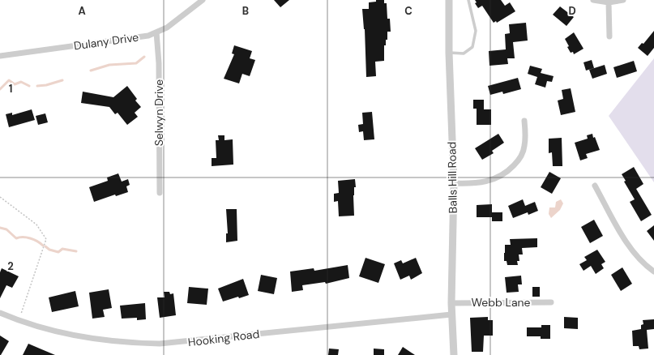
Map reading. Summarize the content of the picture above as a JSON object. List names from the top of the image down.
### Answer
{
  "streets": {
    "street": [
      "Dulany Drive",
      "Selwyn Drive",
      "Balls Hill Road",
      "Webb Lane",
      "Hooking Road"
    ]
  },
  "crossings": [
    ["Dulany Drive", "Selwyn Drive"],
    ["Balls Hill Road", "Webb Lane"],
    ["Balls Hill Road", "Hooking Road"]
  ],
  "grid": {
    "columns": [
      "A",
      "B",
      "C",
      "D"
    ],
    "rows": ["1", "2"]
  }
}
